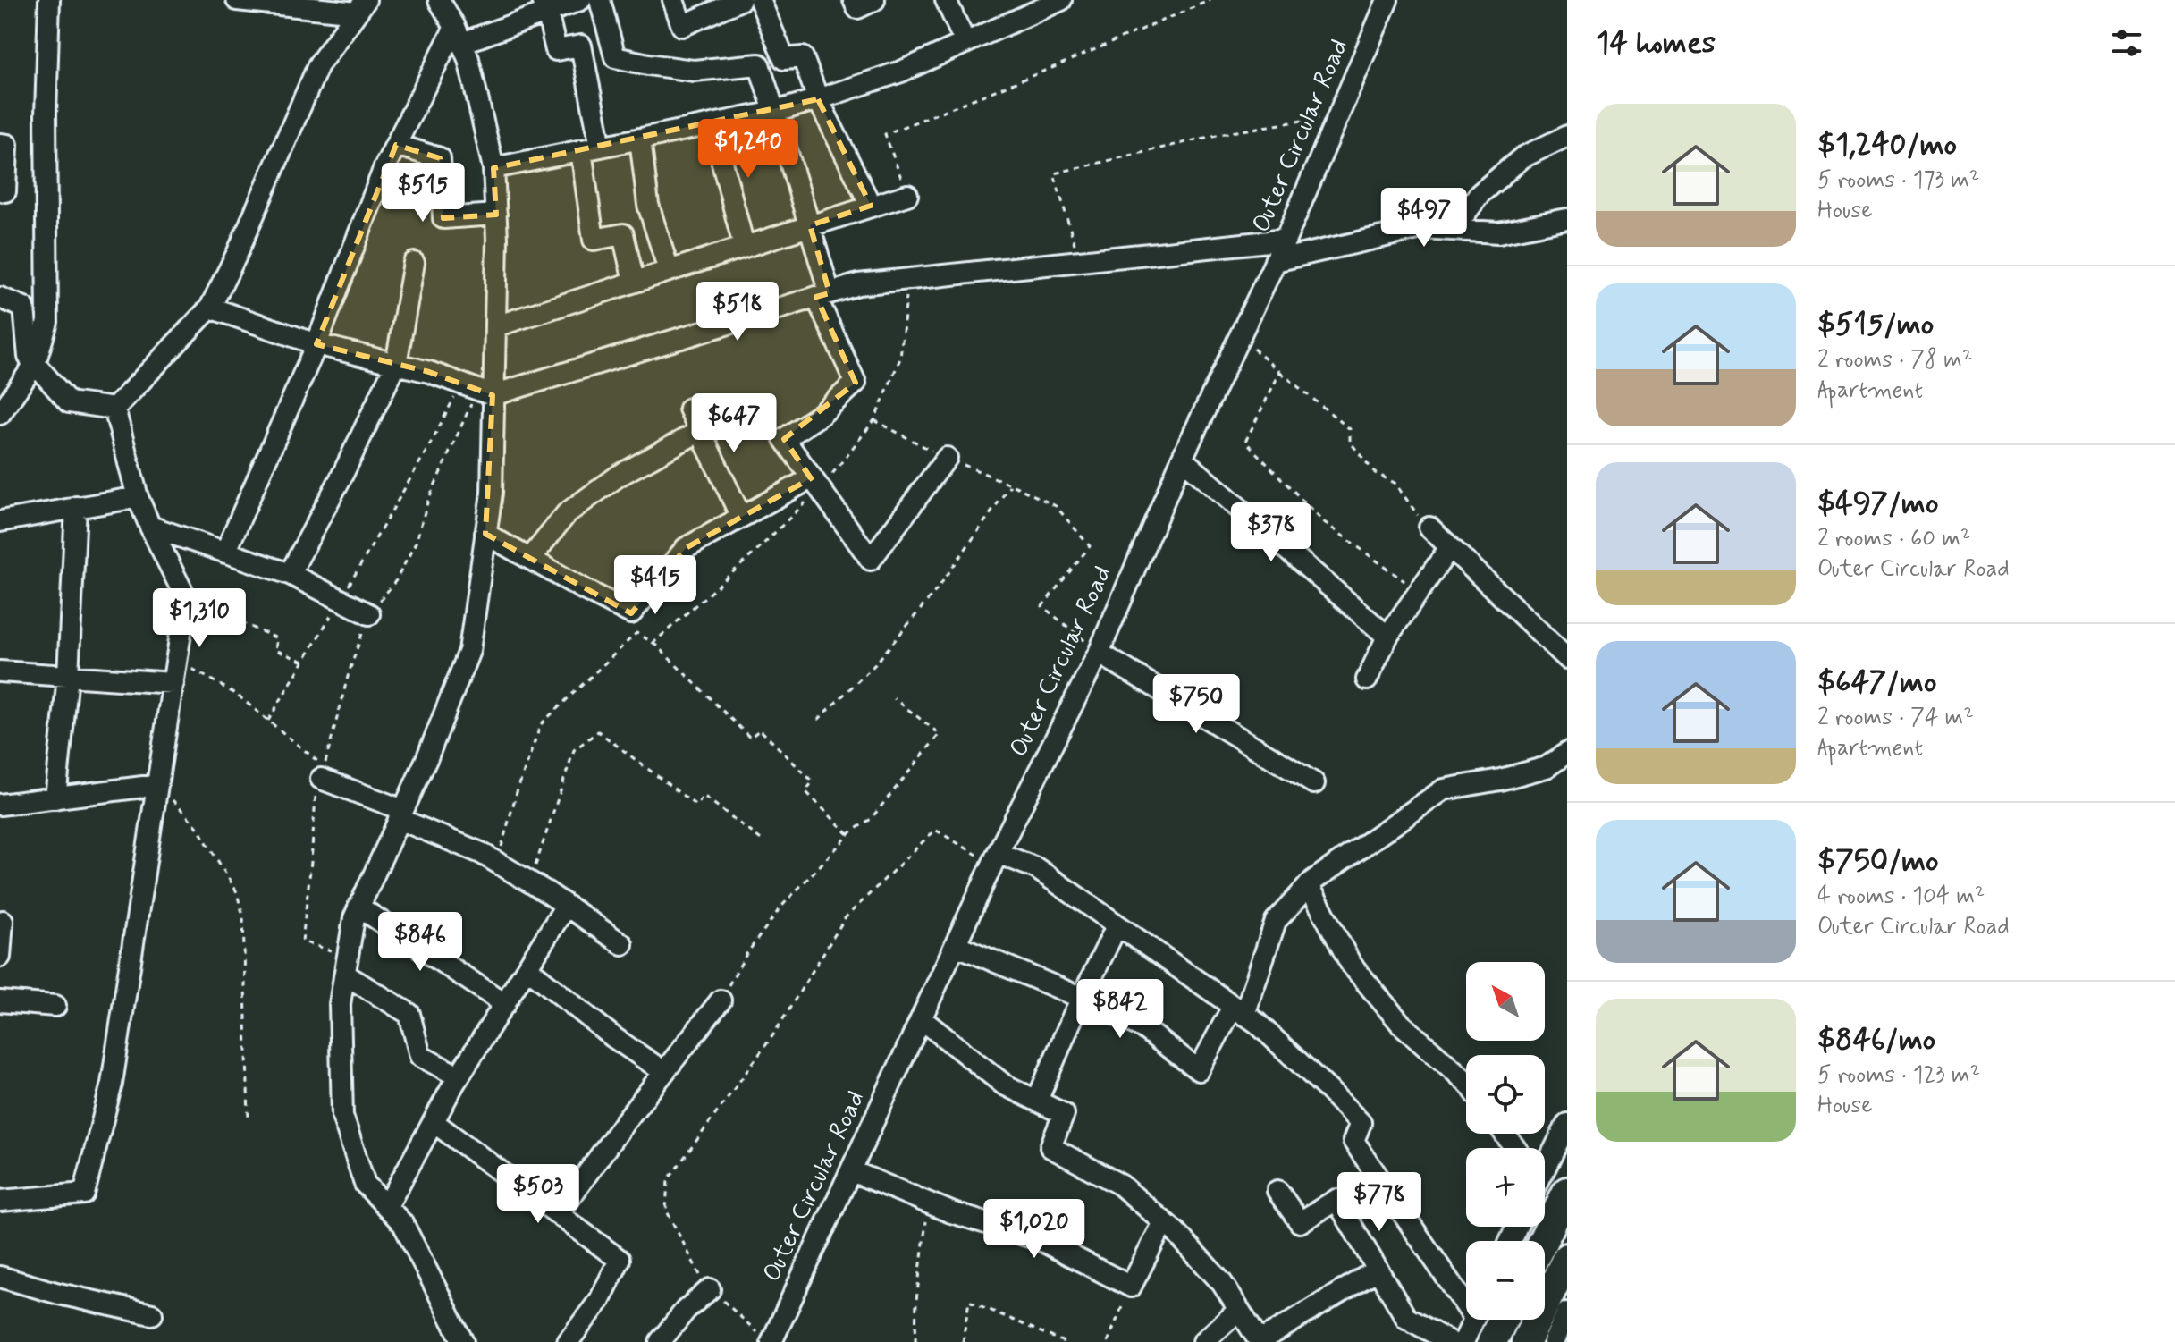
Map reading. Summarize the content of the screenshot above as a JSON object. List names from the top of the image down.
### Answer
{
  "streets": {
    "street": ["Outer Circular Road"]
  },
  "north": "top left",
  "page": {
    "heading": "14 homes",
    "list": [
      {
        "name": "$1,240/mo",
        "note": "5 rooms · 173 m² · House"
      },
      {
        "name": "$515/mo",
        "note": "2 rooms · 78 m² · Apartment"
      },
      {
        "name": "$497/mo",
        "note": "2 rooms · 60 m² · Outer Circular Road"
      },
      {
        "name": "$647/mo",
        "note": "2 rooms · 74 m² · Apartment"
      },
      {
        "name": "$750/mo",
        "note": "4 rooms · 104 m² · Outer Circular Road"
      },
      {
        "name": "$846/mo",
        "note": "5 rooms · 123 m² · House"
      }
    ],
    "price": [
      "$1,240",
      "$515",
      "$497",
      "$518",
      "$647",
      "$378",
      "$415",
      "$1,310",
      "$750",
      "$846",
      "$842",
      "$503",
      "$778",
      "$1,020"
    ],
    "map_buttons": ["+", "−"]
  }
}
